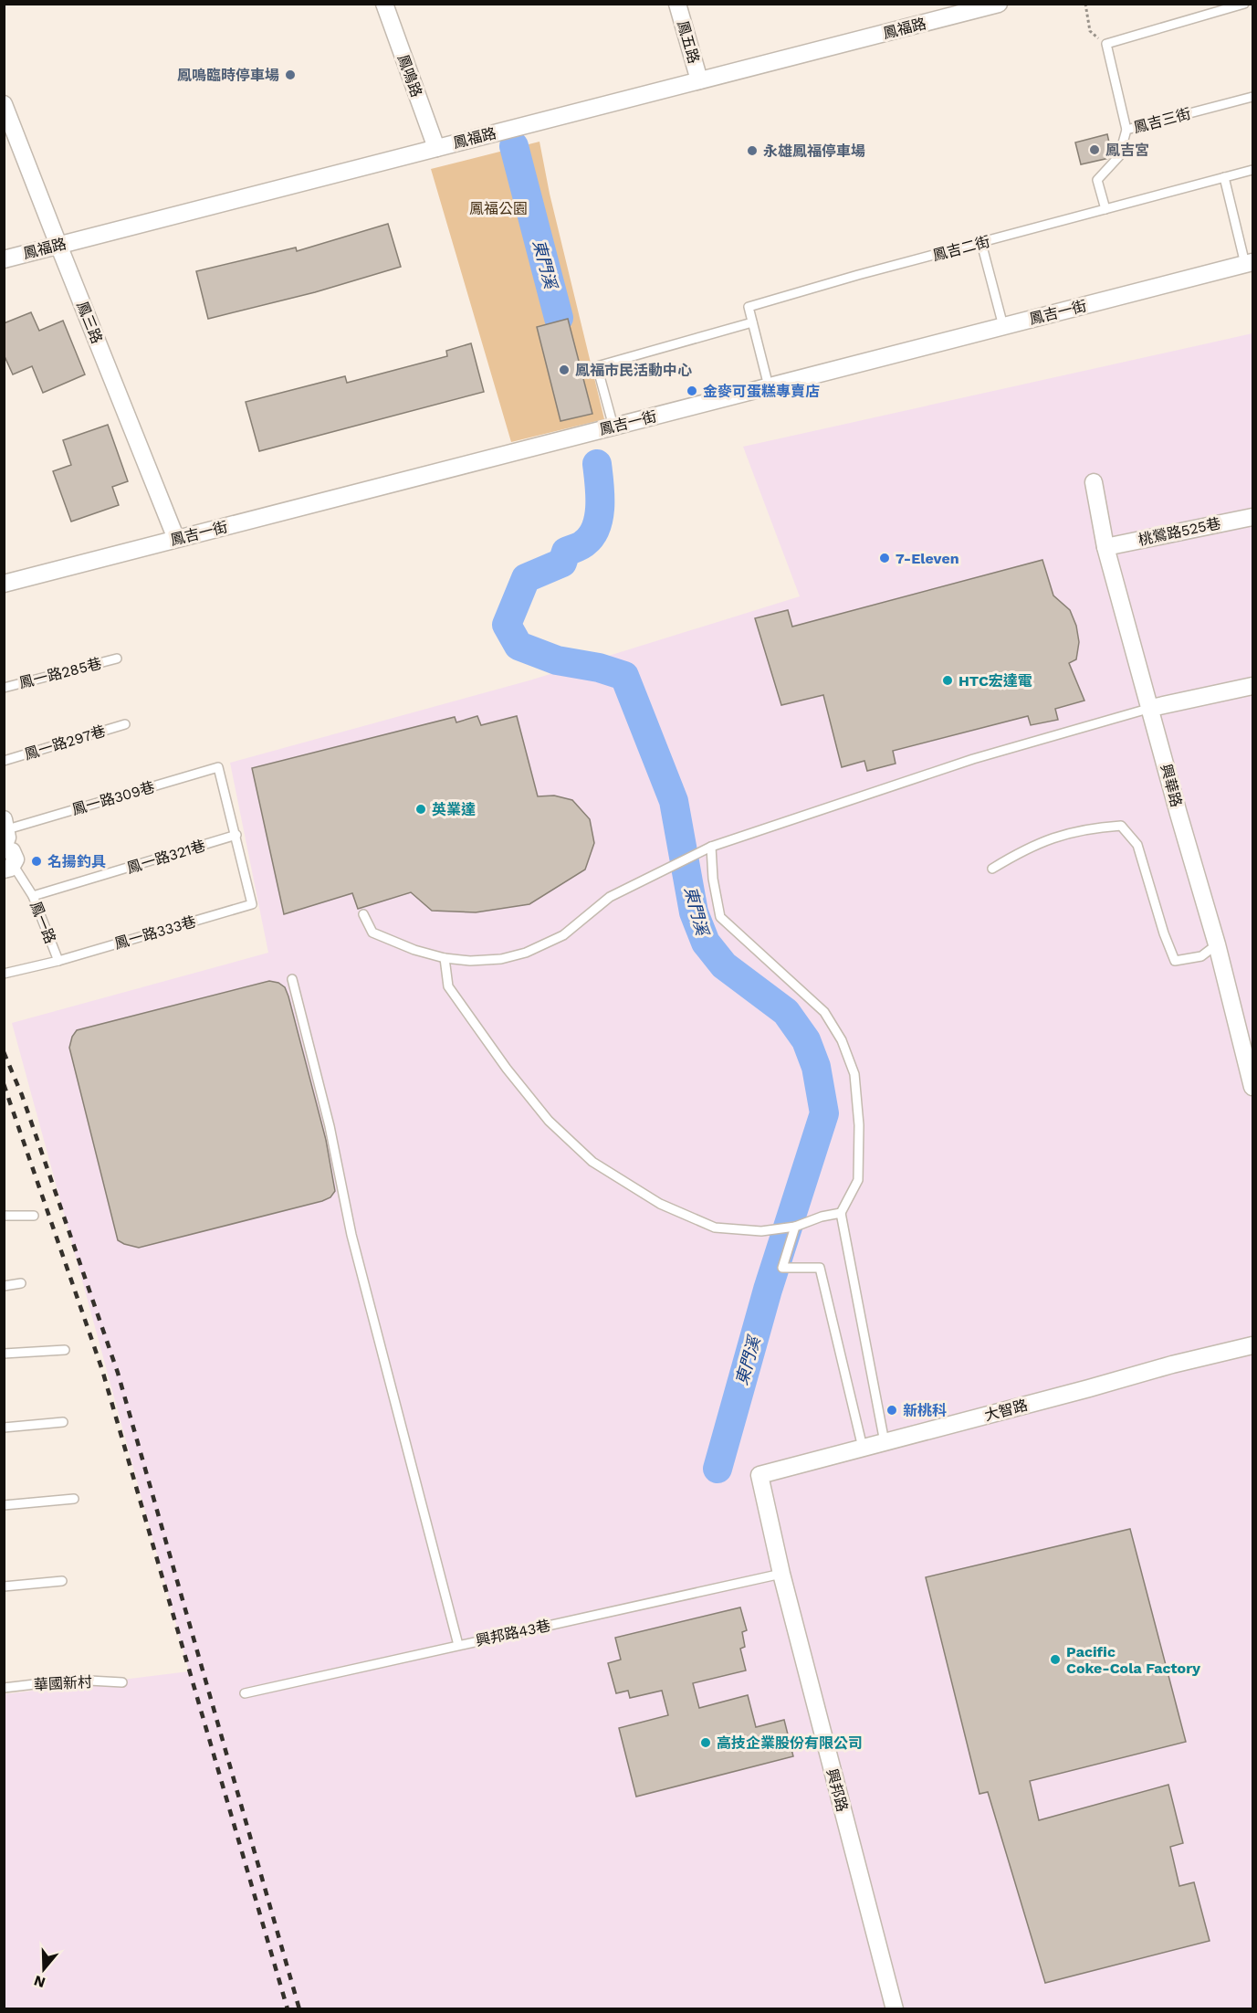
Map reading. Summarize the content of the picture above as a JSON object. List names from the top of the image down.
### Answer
{
  "streets": {
    "street": [
      "鳳福路",
      "鳳五路",
      "鳳鳴路",
      "鳳吉一街",
      "鳳三路",
      "桃鶯路525巷",
      "興華路",
      "鳳一路",
      "大智路",
      "興邦路"
    ],
    "lane": [
      "鳳吉三街",
      "鳳吉二街",
      "鳳一路285巷",
      "鳳一路297巷",
      "鳳一路309巷",
      "鳳一路321巷",
      "鳳一路333巷",
      "興邦路43巷",
      "華國新村"
    ]
  },
  "crossings": [
    ["鳳福路", "鳳五路"],
    ["鳳福路", "鳳鳴路"],
    ["鳳福路", "鳳三路"],
    ["鳳吉三街", "鳳吉二街"],
    ["鳳吉一街", "鳳三路"],
    ["桃鶯路525巷", "興華路"],
    ["鳳一路309巷", "鳳一路321巷"],
    ["鳳一路309巷", "鳳一路"],
    ["鳳一路309巷", "鳳一路333巷"],
    ["鳳一路321巷", "鳳一路"],
    ["鳳一路321巷", "鳳一路333巷"],
    ["鳳一路", "鳳一路333巷"],
    ["大智路", "興邦路"],
    ["興邦路43巷", "興邦路"]
  ],
  "water": ["東門溪"],
  "parks": ["鳳福公園"],
  "places": [
    "鳳鳴臨時停車場",
    "鳳吉宮",
    "永雄鳳福停車場",
    "鳳福市民活動中心",
    "金麥可蛋糕專賣店",
    "7-Eleven",
    "HTC宏達電",
    "英業達",
    "名揚釣具",
    "新桃科",
    "Pacific Coke-Cola Factory",
    "高技企業股份有限公司"
  ],
  "north": "bottom"
}
